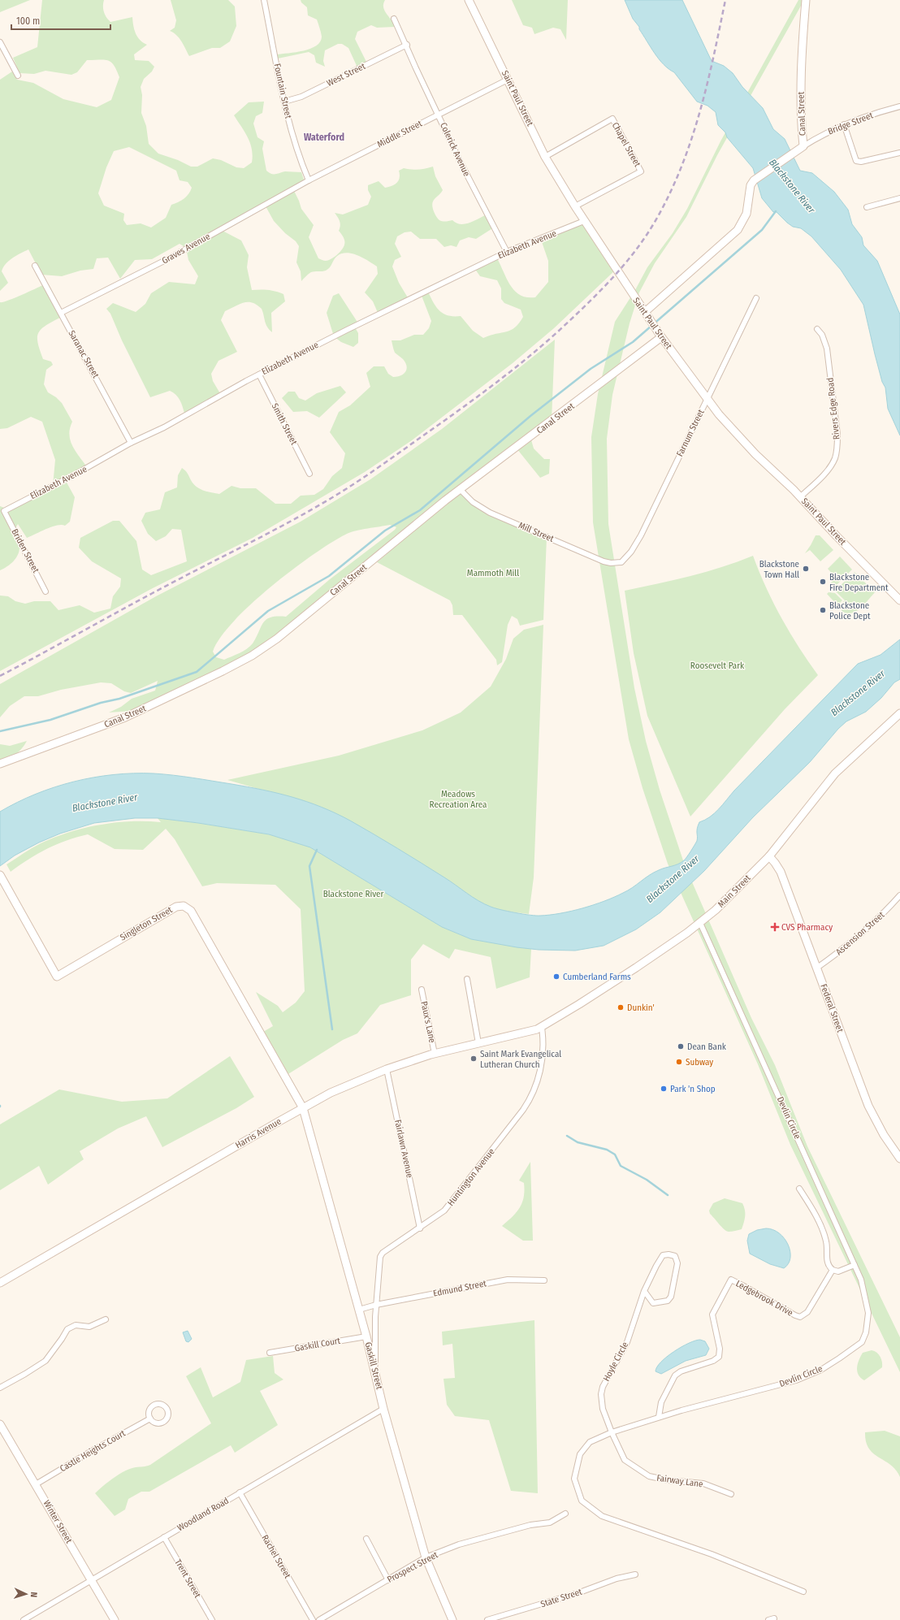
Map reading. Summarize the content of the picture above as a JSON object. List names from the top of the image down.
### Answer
{
  "streets": {
    "street": [
      "West Street",
      "Fountain Street",
      "Saint Paul Street",
      "Canal Street",
      "Bridge Street",
      "Middle Street",
      "Chapel Street",
      "Colerick Avenue",
      "Elizabeth Avenue",
      "Graves Avenue",
      "Saranac Street",
      "Rivers Edge Road",
      "Smith Street",
      "Farnum Street",
      "Mill Street",
      "Briden Street",
      "Main Street",
      "Singleton Street",
      "Ascension Street",
      "Federal Street",
      "Paux's Lane",
      "Devlin Circle",
      "Harris Avenue",
      "Fairlawn Avenue",
      "Huntington Avenue",
      "Edmund Street",
      "Ledgebrook Drive",
      "Gaskill Court",
      "Hoyle Circle",
      "Gaskill Street",
      "Castle Heights Court",
      "Fairway Lane",
      "Woodland Road",
      "Winter Street",
      "Rachel Street",
      "Prospect Street",
      "Trent Street",
      "State Street"
    ]
  },
  "crossings": [
    ["West Street", "Fountain Street"],
    ["West Street", "Colerick Avenue"],
    ["Fountain Street", "Middle Street"],
    ["Fountain Street", "Graves Avenue"],
    ["Saint Paul Street", "Canal Street"],
    ["Saint Paul Street", "Middle Street"],
    ["Saint Paul Street", "Chapel Street"],
    ["Saint Paul Street", "Elizabeth Avenue"],
    ["Saint Paul Street", "Rivers Edge Road"],
    ["Saint Paul Street", "Farnum Street"],
    ["Canal Street", "Bridge Street"],
    ["Canal Street", "Mill Street"],
    ["Middle Street", "Colerick Avenue"],
    ["Middle Street", "Graves Avenue"],
    ["Colerick Avenue", "Elizabeth Avenue"],
    ["Elizabeth Avenue", "Saranac Street"],
    ["Elizabeth Avenue", "Smith Street"],
    ["Elizabeth Avenue", "Briden Street"],
    ["Graves Avenue", "Saranac Street"],
    ["Farnum Street", "Mill Street"],
    ["Main Street", "Federal Street"],
    ["Main Street", "Devlin Circle"],
    ["Main Street", "Harris Avenue"],
    ["Main Street", "Huntington Avenue"],
    ["Singleton Street", "Harris Avenue"],
    ["Singleton Street", "Gaskill Street"],
    ["Ascension Street", "Federal Street"],
    ["Paux's Lane", "Harris Avenue"],
    ["Devlin Circle", "Ledgebrook Drive"],
    ["Devlin Circle", "Hoyle Circle"],
    ["Devlin Circle", "Fairway Lane"],
    ["Harris Avenue", "Fairlawn Avenue"],
    ["Harris Avenue", "Huntington Avenue"],
    ["Harris Avenue", "Gaskill Street"],
    ["Fairlawn Avenue", "Huntington Avenue"],
    ["Huntington Avenue", "Edmund Street"],
    ["Huntington Avenue", "Gaskill Street"],
    ["Gaskill Court", "Gaskill Street"],
    ["Hoyle Circle", "Fairway Lane"],
    ["Gaskill Street", "Woodland Road"],
    ["Gaskill Street", "Prospect Street"],
    ["Castle Heights Court", "Winter Street"],
    ["Woodland Road", "Winter Street"],
    ["Woodland Road", "Rachel Street"],
    ["Woodland Road", "Trent Street"]
  ],
  "districts": ["Waterford"],
  "water": ["Blackstone River"],
  "parks": [
    "Mammoth Mill",
    "Roosevelt Park",
    "Meadows Recreation Area",
    "Blackstone River"
  ],
  "places": {
    "other": [
      "Blackstone Town Hall",
      "Blackstone Fire Department",
      "Blackstone Police Dept",
      "Cumberland Farms",
      "Dunkin'",
      "Dean Bank",
      "Saint Mark Evangelical Lutheran Church",
      "Subway",
      "Park 'n Shop"
    ],
    "health": ["CVS Pharmacy"]
  },
  "scale_bar": "100 m",
  "north": "right"
}
